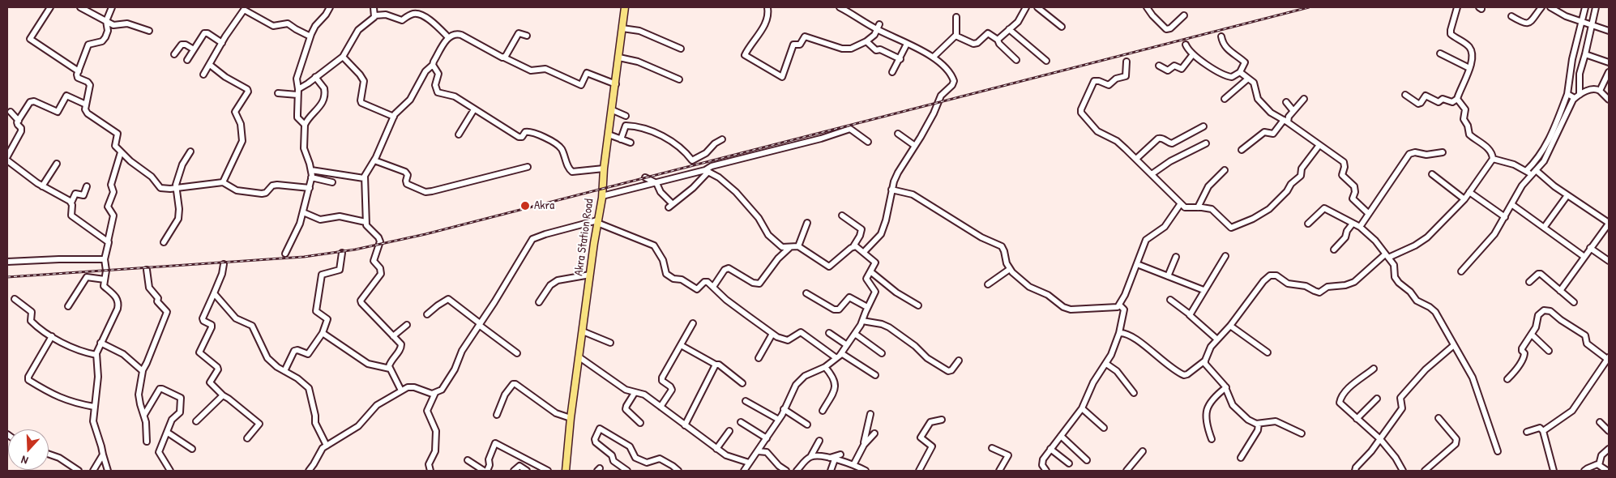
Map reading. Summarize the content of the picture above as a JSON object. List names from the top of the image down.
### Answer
{
  "streets": {
    "main road": ["Akra Station Road"]
  },
  "places": ["Akra"],
  "north": "bottom"
}
